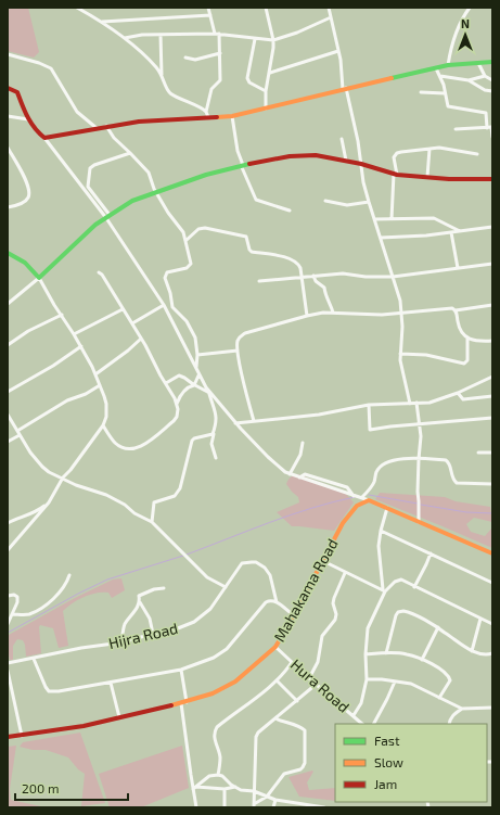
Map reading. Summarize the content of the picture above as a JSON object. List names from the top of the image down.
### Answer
{
  "streets": {
    "street": ["Mahakama Road", "Hijra Road", "Hura Road"]
  },
  "crossings": [
    ["Mahakama Road", "Hura Road"]
  ],
  "legend": ["Fast", "Slow", "Jam"],
  "scale_bar": "200 m",
  "north": "top"
}
